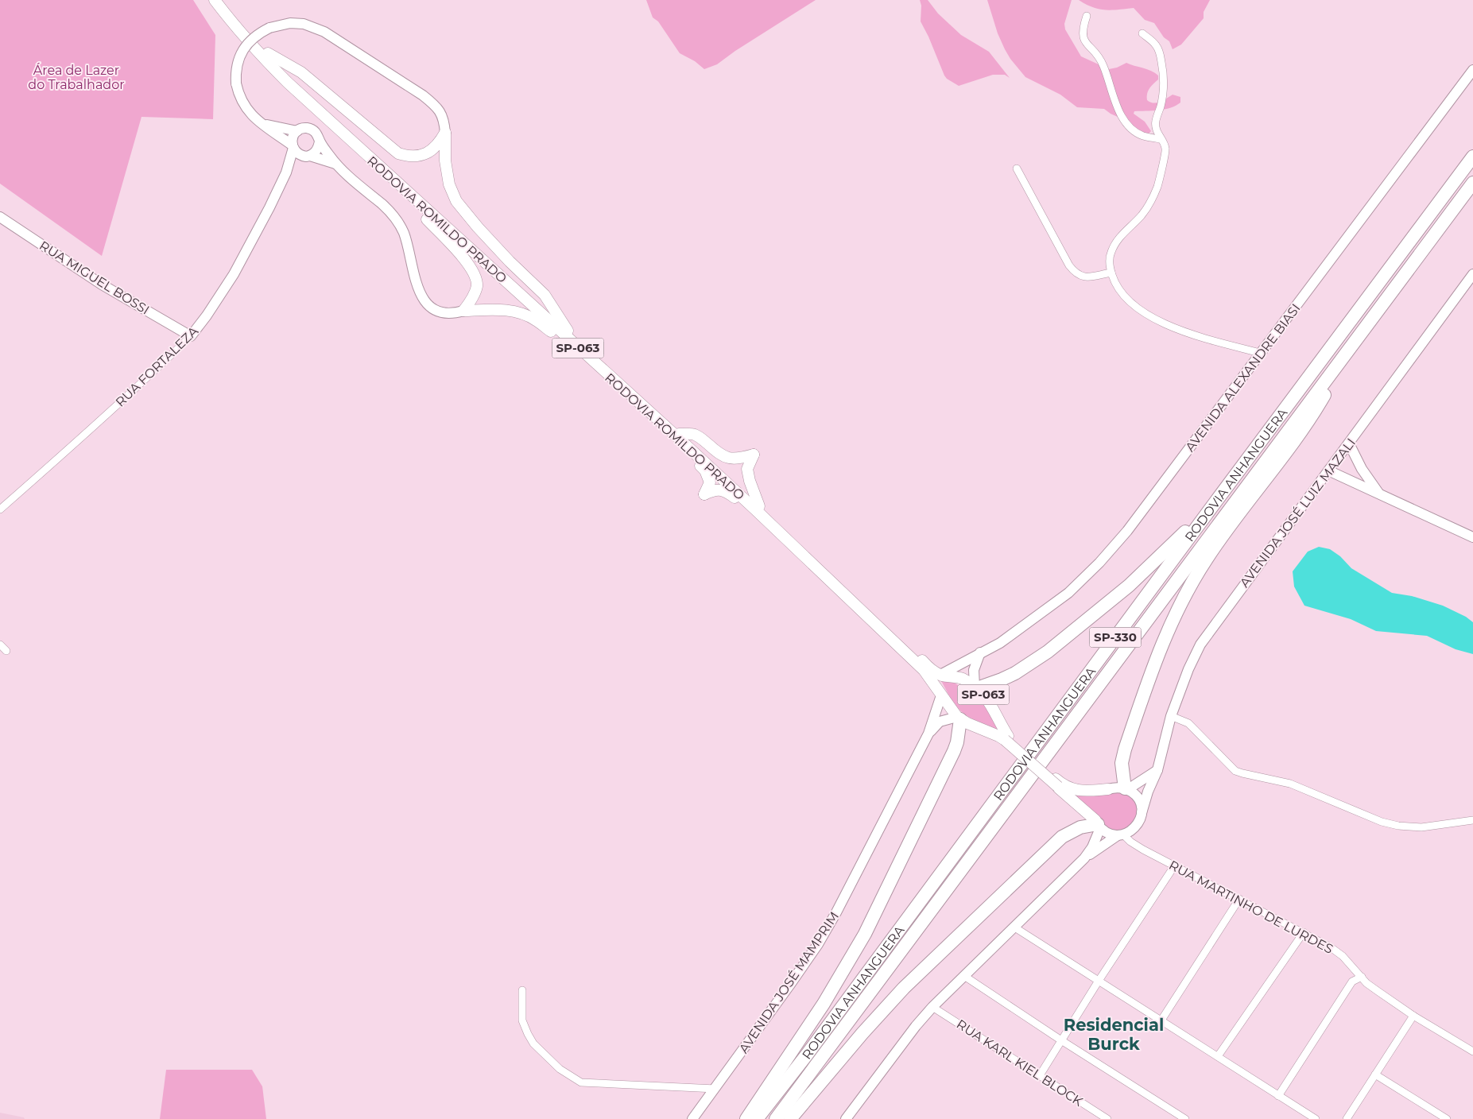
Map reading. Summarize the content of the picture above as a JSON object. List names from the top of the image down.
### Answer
{
  "streets": {
    "highway": ["RODOVIA ANHANGUERA", "SP-330"],
    "main road": [
      "RODOVIA ROMILDO PRADO",
      "RUA MIGUEL BOSSI",
      "SP-063",
      "RUA FORTALEZA",
      "AVENIDA ALEXANDRE BIASI",
      "AVENIDA JOSÉ LUIZ MAZALI",
      "AVENIDA JOSÉ MAMPRIM"
    ],
    "street": ["RUA MARTINHO DE LURDES", "RUA KARL KIEL BLOCK"]
  },
  "crossings": [
    ["RODOVIA ROMILDO PRADO", "SP-063"],
    ["RODOVIA ROMILDO PRADO", "AVENIDA ALEXANDRE BIASI"],
    ["RODOVIA ROMILDO PRADO", "AVENIDA JOSÉ MAMPRIM"],
    ["RUA MIGUEL BOSSI", "RUA FORTALEZA"],
    ["SP-063", "AVENIDA ALEXANDRE BIASI"],
    ["SP-063", "AVENIDA JOSÉ MAMPRIM"],
    ["AVENIDA JOSÉ LUIZ MAZALI", "RUA MARTINHO DE LURDES"]
  ],
  "districts": ["Residencial Burck"],
  "parks": ["Área de Lazer do Trabalhador"]
}
